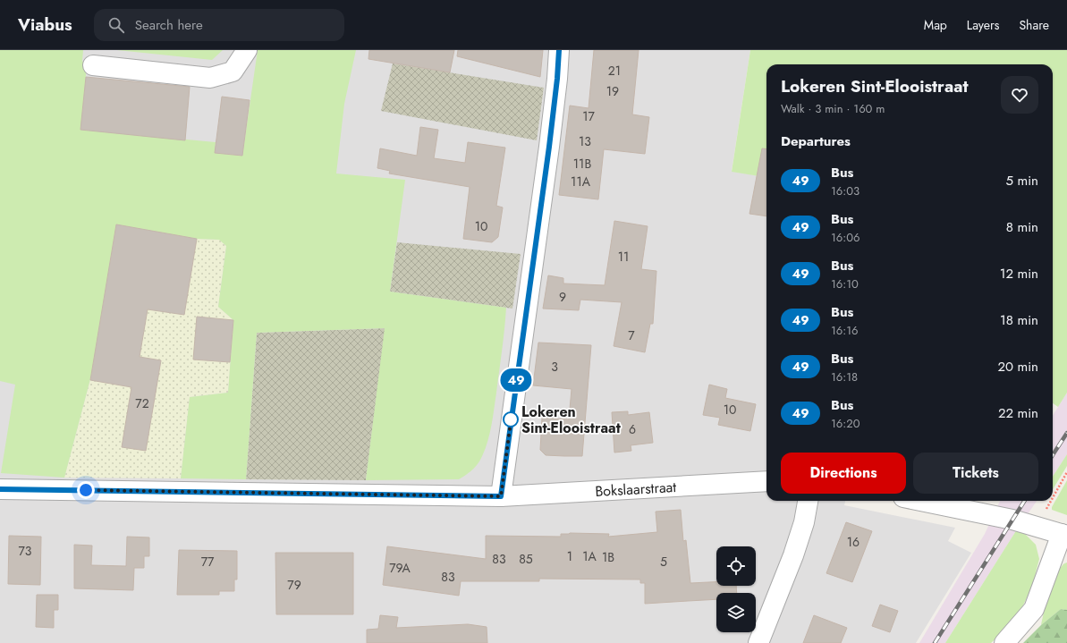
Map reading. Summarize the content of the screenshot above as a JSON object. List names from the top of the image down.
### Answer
{
  "streets": {
    "street": ["Bokslaarstraat"]
  },
  "places": ["Lokeren Sint-Elooistraat"],
  "lines": ["bus line 49"],
  "house_numbers": [
    "21",
    "19",
    "17",
    "13",
    "11B",
    "11A",
    "10",
    "11",
    "9",
    "7",
    "3",
    "72",
    "10",
    "6",
    "16",
    "73",
    "1",
    "1A",
    "1B",
    "83",
    "85",
    "77",
    "5",
    "79A",
    "83",
    "79"
  ],
  "page": {
    "header": "Viabus",
    "search": "Search here",
    "nav": ["Map", "Layers", "Share"],
    "on_map": "49",
    "heading": [
      ["Lokeren Sint-Elooistraat", "Walk · 3 min · 160 m"],
      "Departures"
    ],
    "list": [
      {
        "mark": "49",
        "name": "Bus",
        "note": "16:03",
        "value": "5 min"
      },
      {
        "mark": "49",
        "name": "Bus",
        "note": "16:06",
        "value": "8 min"
      },
      {
        "mark": "49",
        "name": "Bus",
        "note": "16:10",
        "value": "12 min"
      },
      {
        "mark": "49",
        "name": "Bus",
        "note": "16:16",
        "value": "18 min"
      },
      {
        "mark": "49",
        "name": "Bus",
        "note": "16:18",
        "value": "20 min"
      },
      {
        "mark": "49",
        "name": "Bus",
        "note": "16:20",
        "value": "22 min"
      }
    ],
    "buttons": ["Directions", "Tickets"]
  }
}
